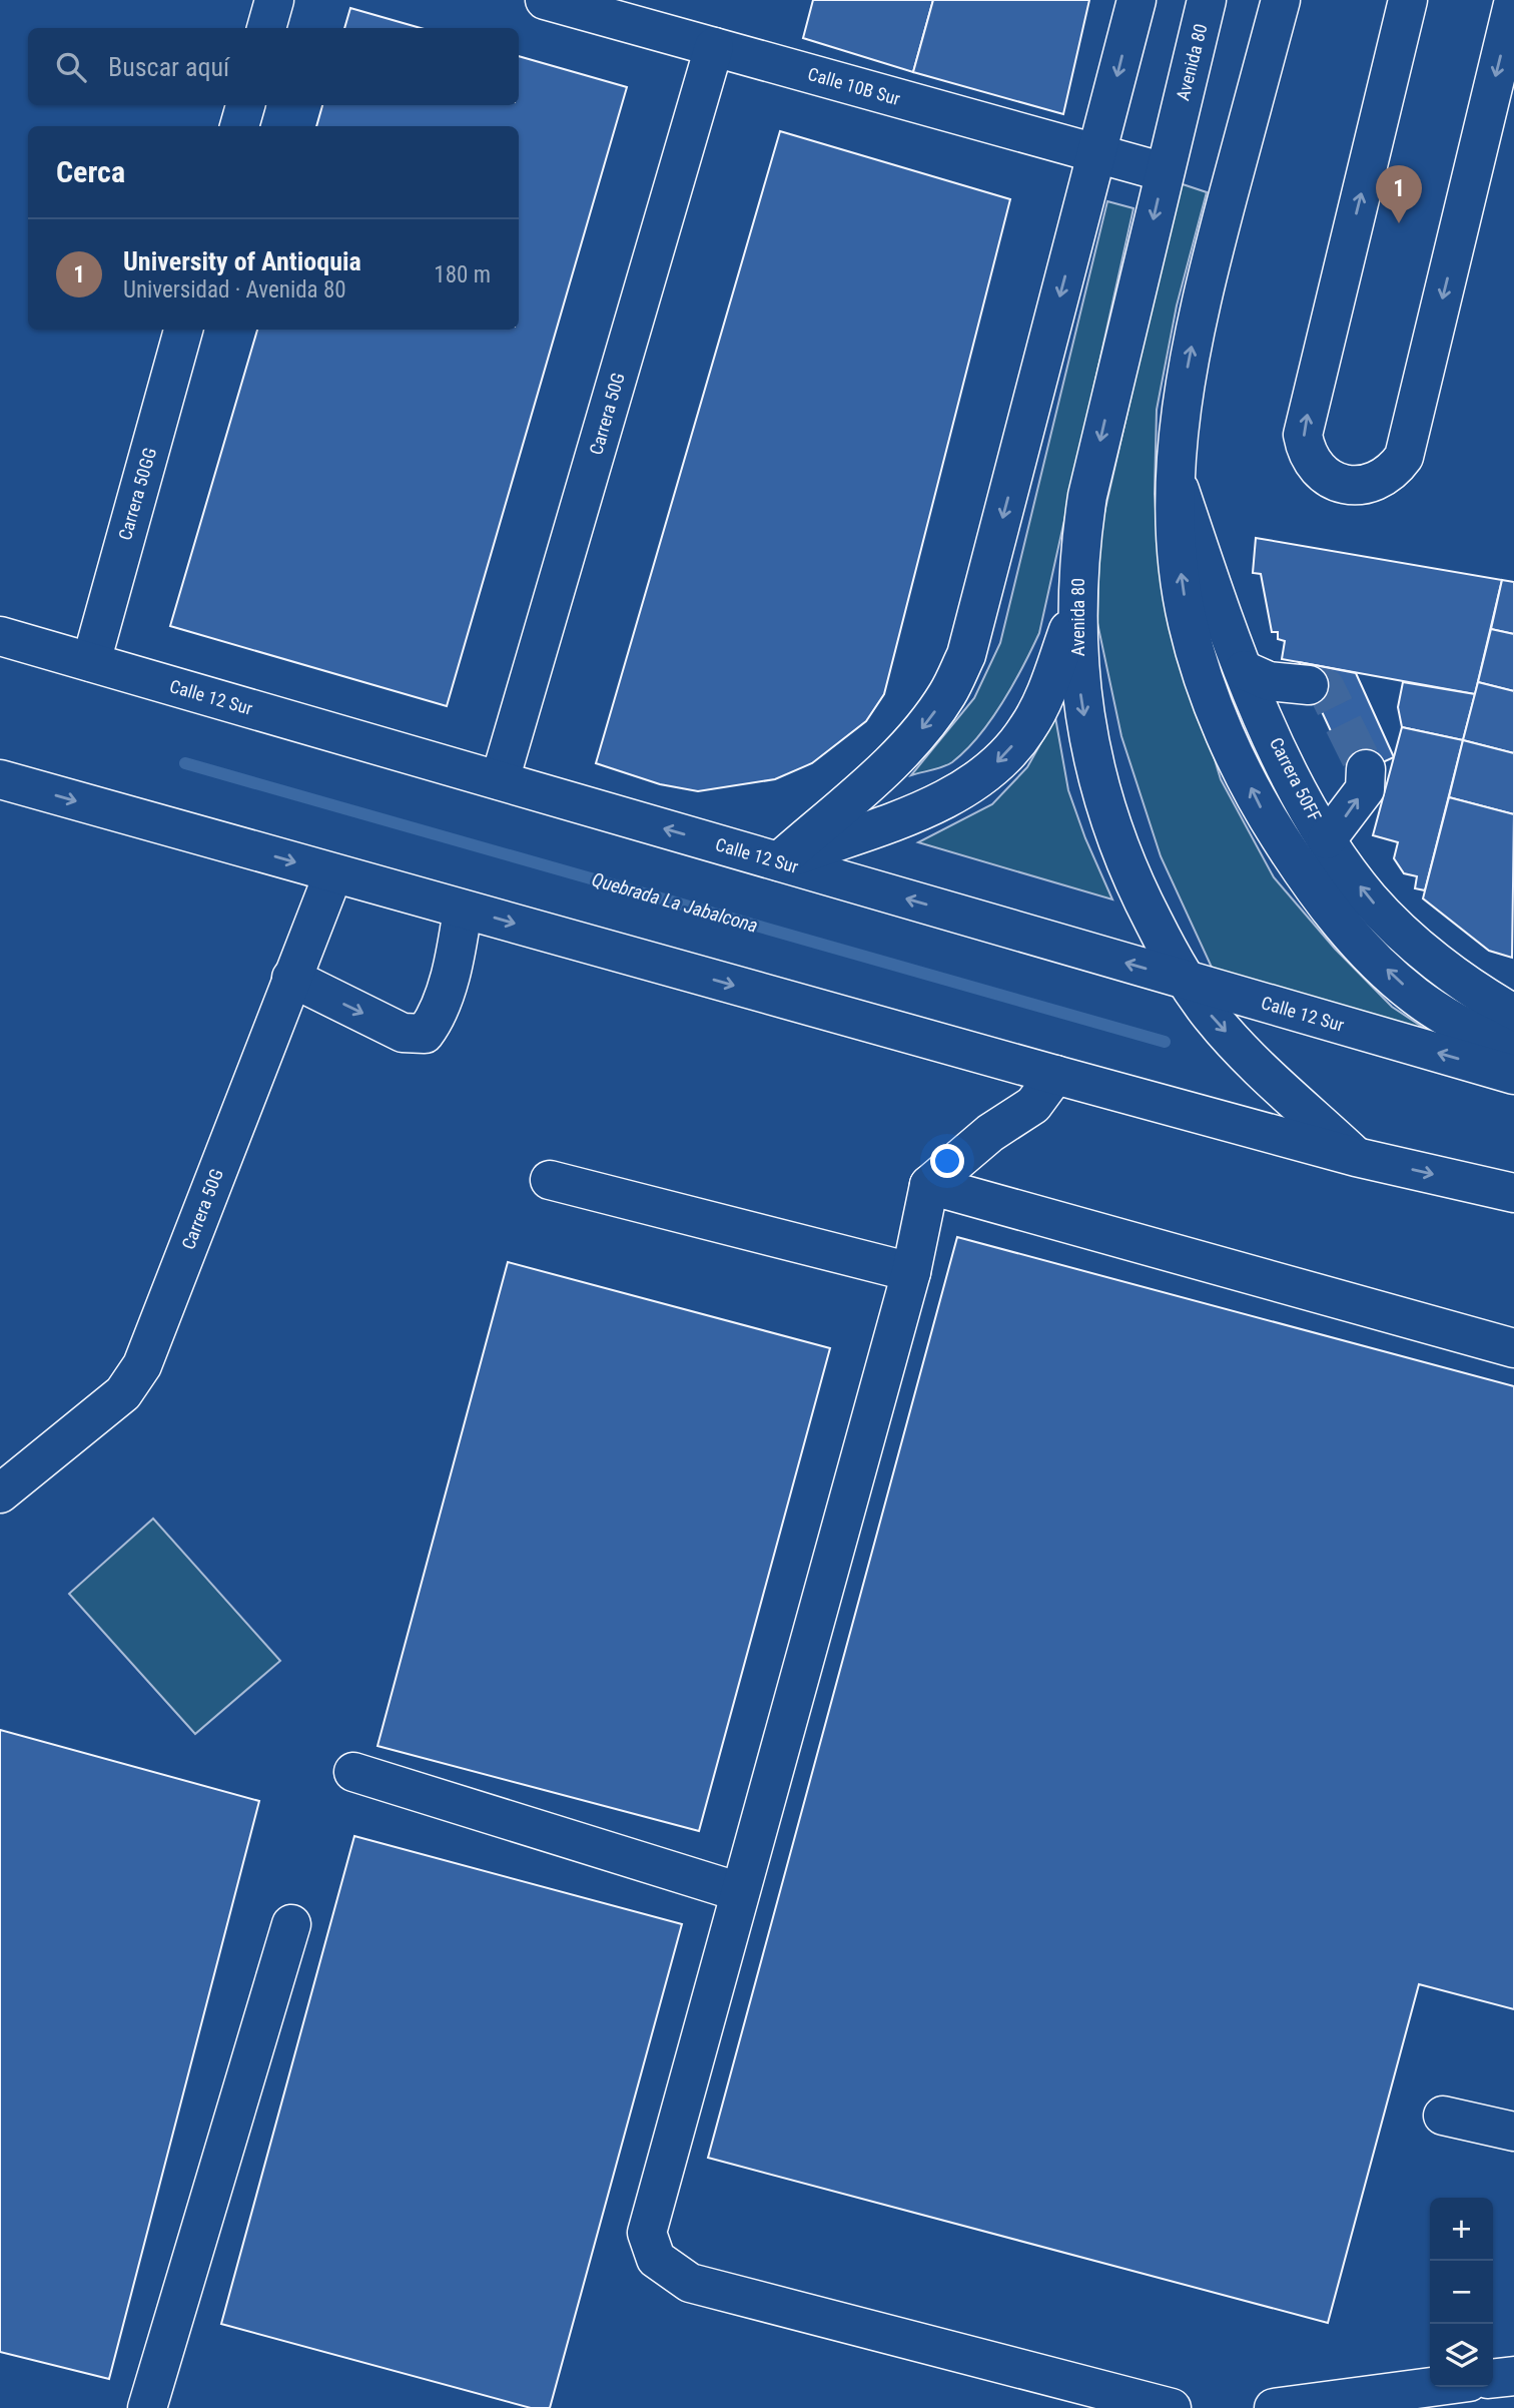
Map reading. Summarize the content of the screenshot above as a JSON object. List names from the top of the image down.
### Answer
{
  "streets": {
    "main road": [
      "Avenida 80",
      "Calle 10B Sur",
      "Carrera 50G",
      "Carrera 50GG",
      "Calle 12 Sur",
      "Carrera 50FF"
    ]
  },
  "crossings": [
    ["Avenida 80", "Calle 10B Sur"],
    ["Avenida 80", "Calle 12 Sur"],
    ["Calle 10B Sur", "Carrera 50G"],
    ["Carrera 50G", "Calle 12 Sur"],
    ["Carrera 50GG", "Calle 12 Sur"]
  ],
  "one_way": ["Avenida 80"],
  "water": ["Quebrada La Jabalcona"],
  "page": {
    "search": "Buscar aquí",
    "heading": "Cerca",
    "pins": "1",
    "list": [
      {
        "mark": "1",
        "name": "University of Antioquia",
        "note": "Universidad · Avenida 80",
        "value": "180 m"
      }
    ],
    "map_buttons": ["+", "−"]
  }
}
